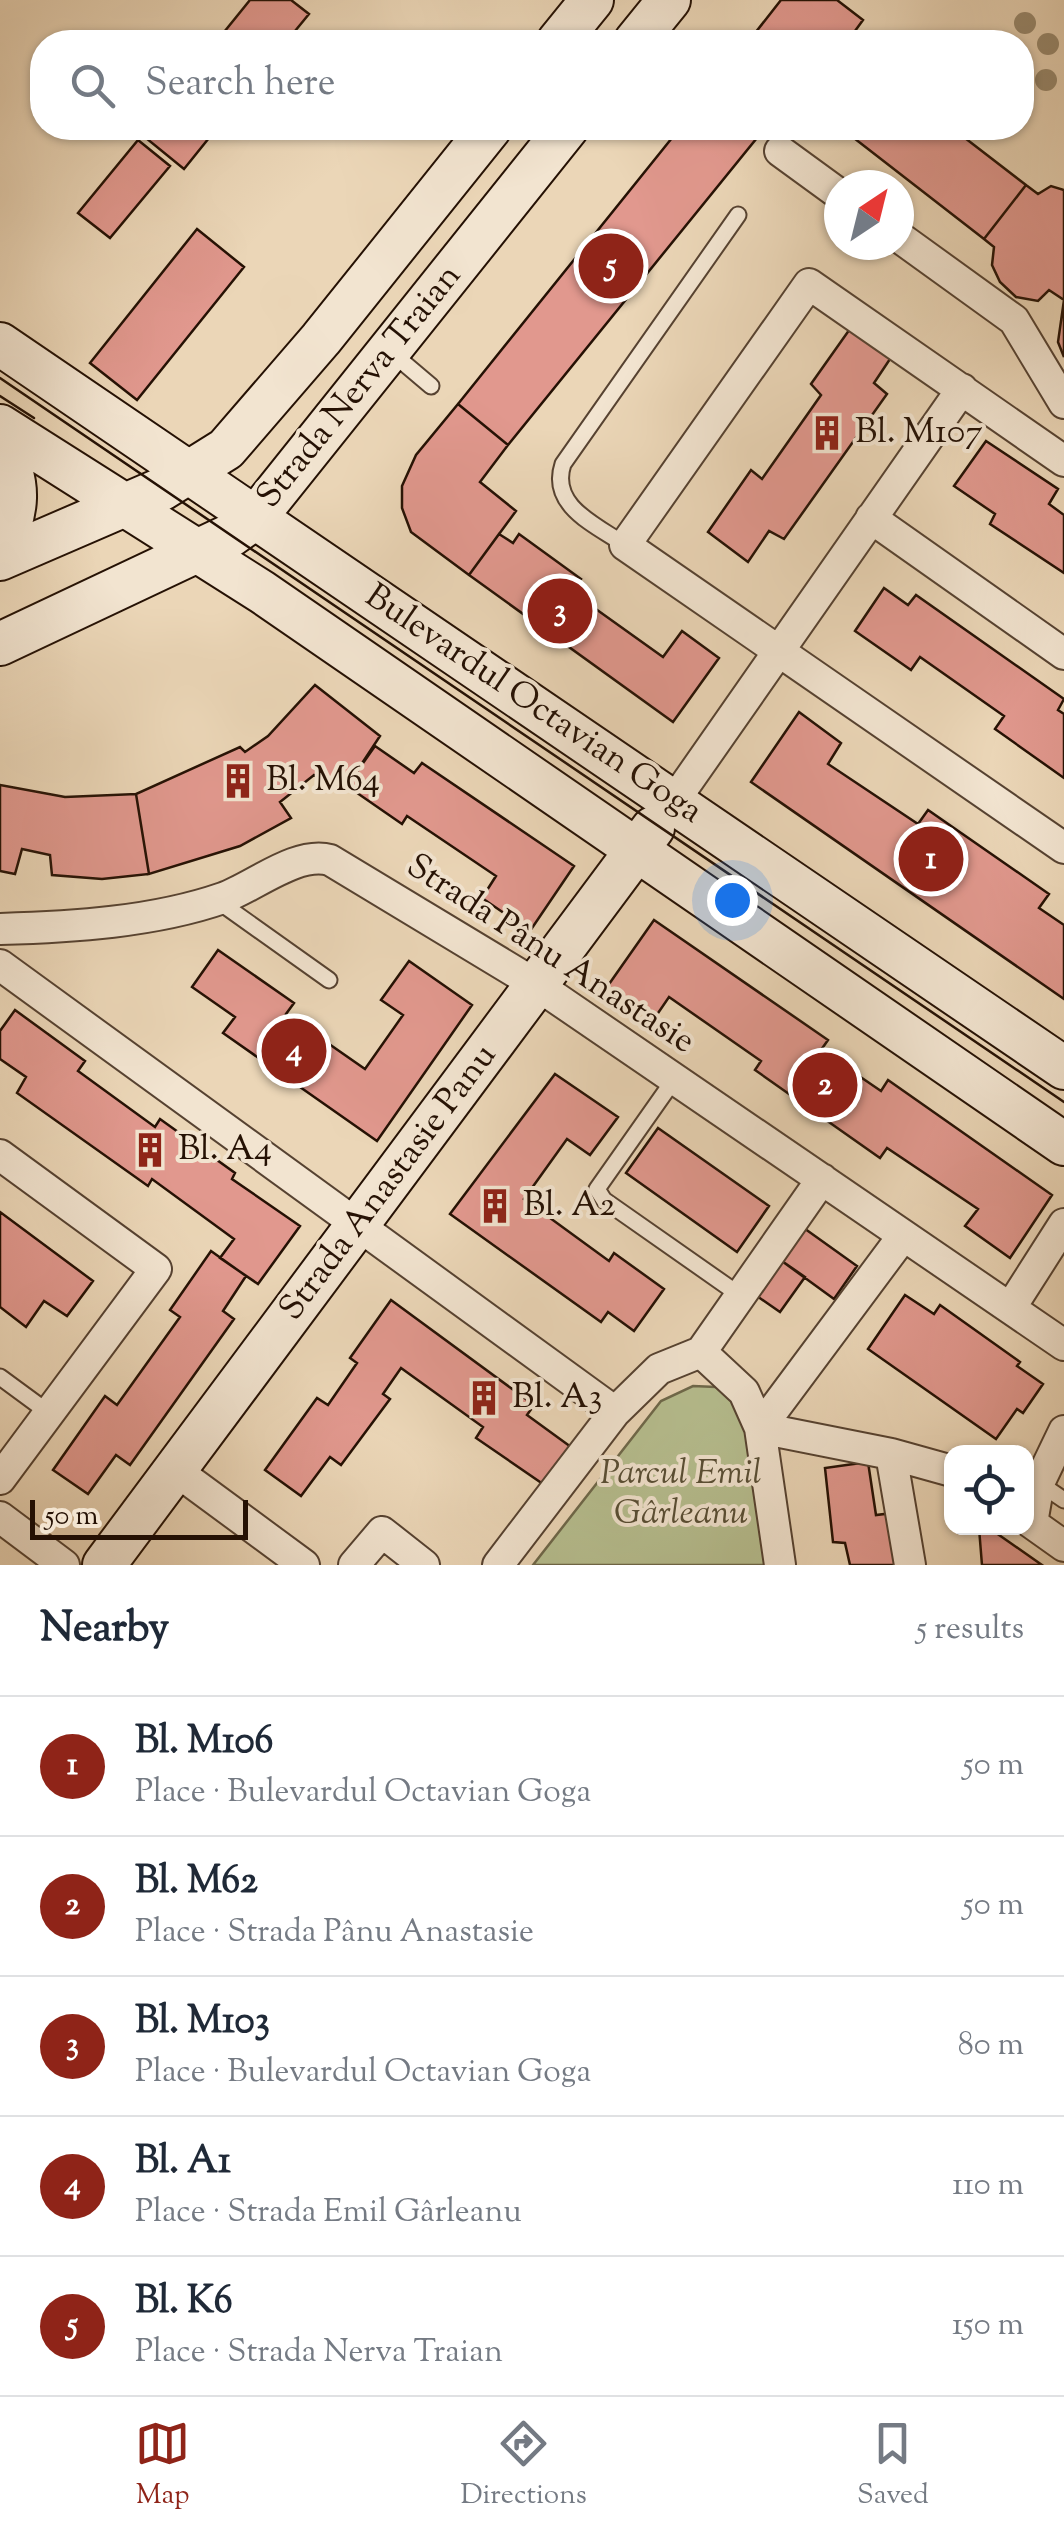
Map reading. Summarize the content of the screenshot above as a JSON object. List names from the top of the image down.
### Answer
{
  "streets": {
    "main road": ["Strada Nerva Traian", "Bulevardul Octavian Goga", "Strada Anastasie Panu"],
    "street": ["Strada Pânu Anastasie"]
  },
  "crossings": [
    ["Strada Nerva Traian", "Bulevardul Octavian Goga"],
    ["Bulevardul Octavian Goga", "Strada Anastasie Panu"],
    ["Strada Pânu Anastasie", "Strada Anastasie Panu"]
  ],
  "parks": ["Parcul Emil Gârleanu"],
  "places": {
    "building": [
      "Bl. M107",
      "Bl. M64",
      "Bl. A4",
      "Bl. A2",
      "Bl. A3"
    ]
  },
  "scale_bar": "50 m",
  "north": "top right",
  "page": {
    "search": "Search here",
    "pins": [
      "5",
      "3",
      "1",
      "4",
      "2"
    ],
    "scale": "50 m",
    "heading": ["Nearby", "5 results"],
    "list": [
      {
        "mark": "1",
        "name": "Bl. M106",
        "note": "Place · Bulevardul Octavian Goga",
        "value": "50 m"
      },
      {
        "mark": "2",
        "name": "Bl. M62",
        "note": "Place · Strada Pânu Anastasie",
        "value": "50 m"
      },
      {
        "mark": "3",
        "name": "Bl. M103",
        "note": "Place · Bulevardul Octavian Goga",
        "value": "80 m"
      },
      {
        "mark": "4",
        "name": "Bl. A1",
        "note": "Place · Strada Emil Gârleanu",
        "value": "110 m"
      },
      {
        "mark": "5",
        "name": "Bl. K6",
        "note": "Place · Strada Nerva Traian",
        "value": "150 m"
      }
    ],
    "nav": ["Map", "Directions", "Saved"]
  }
}
